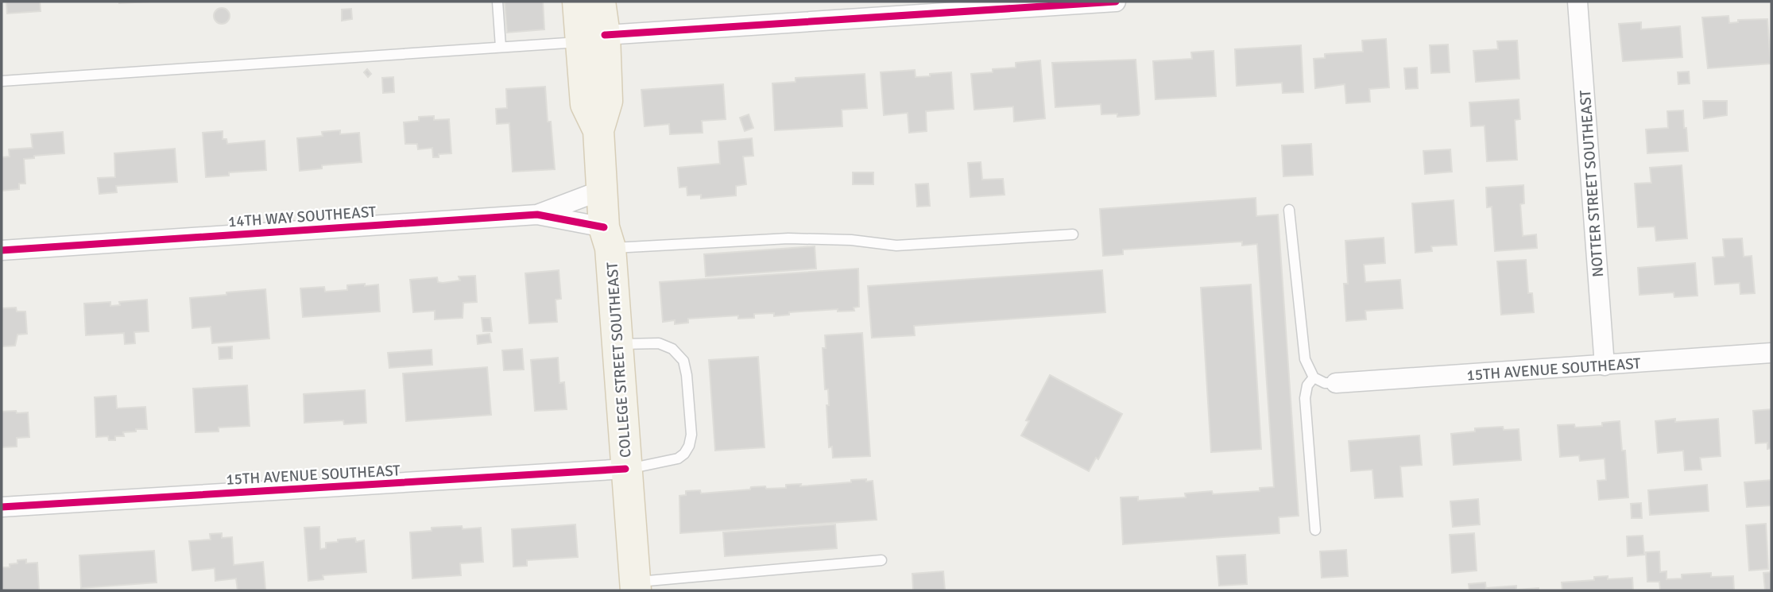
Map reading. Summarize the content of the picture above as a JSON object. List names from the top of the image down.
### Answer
{
  "streets": {
    "main road": ["COLLEGE STREET SOUTHEAST"],
    "street": ["NOTTER STREET SOUTHEAST", "14TH WAY SOUTHEAST", "15TH AVENUE SOUTHEAST"]
  },
  "crossings": [
    ["NOTTER STREET SOUTHEAST", "15TH AVENUE SOUTHEAST"],
    ["14TH WAY SOUTHEAST", "COLLEGE STREET SOUTHEAST"],
    ["COLLEGE STREET SOUTHEAST", "15TH AVENUE SOUTHEAST"]
  ]
}
